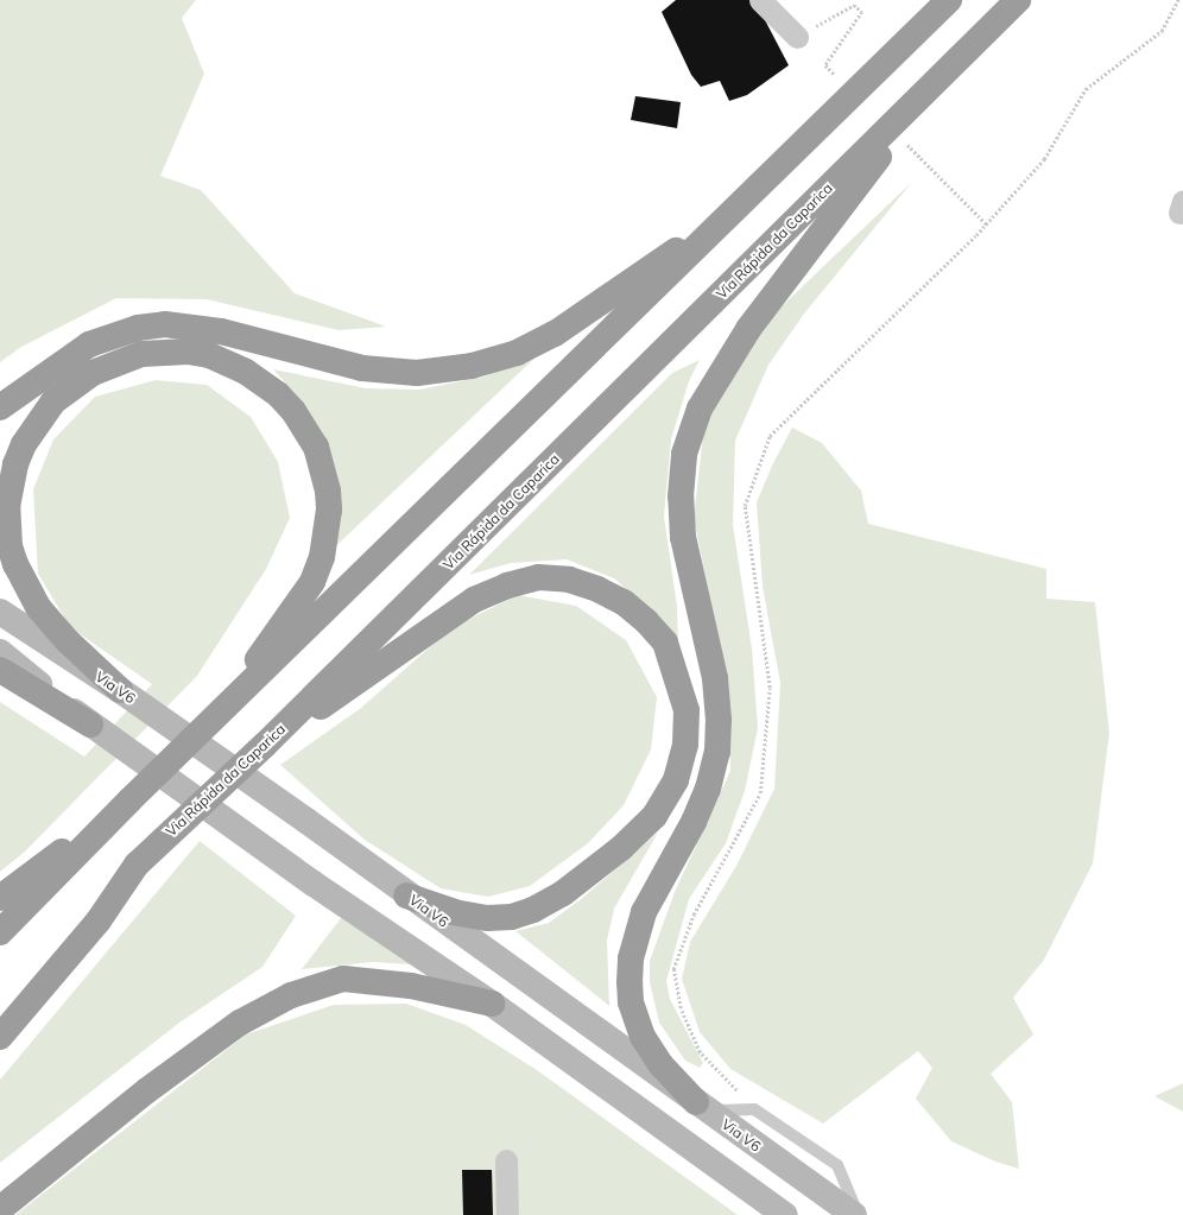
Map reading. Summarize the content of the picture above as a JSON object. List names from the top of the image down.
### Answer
{
  "streets": {
    "highway": ["Via Rápida da Caparica"],
    "main road": ["Via V6"]
  }
}
